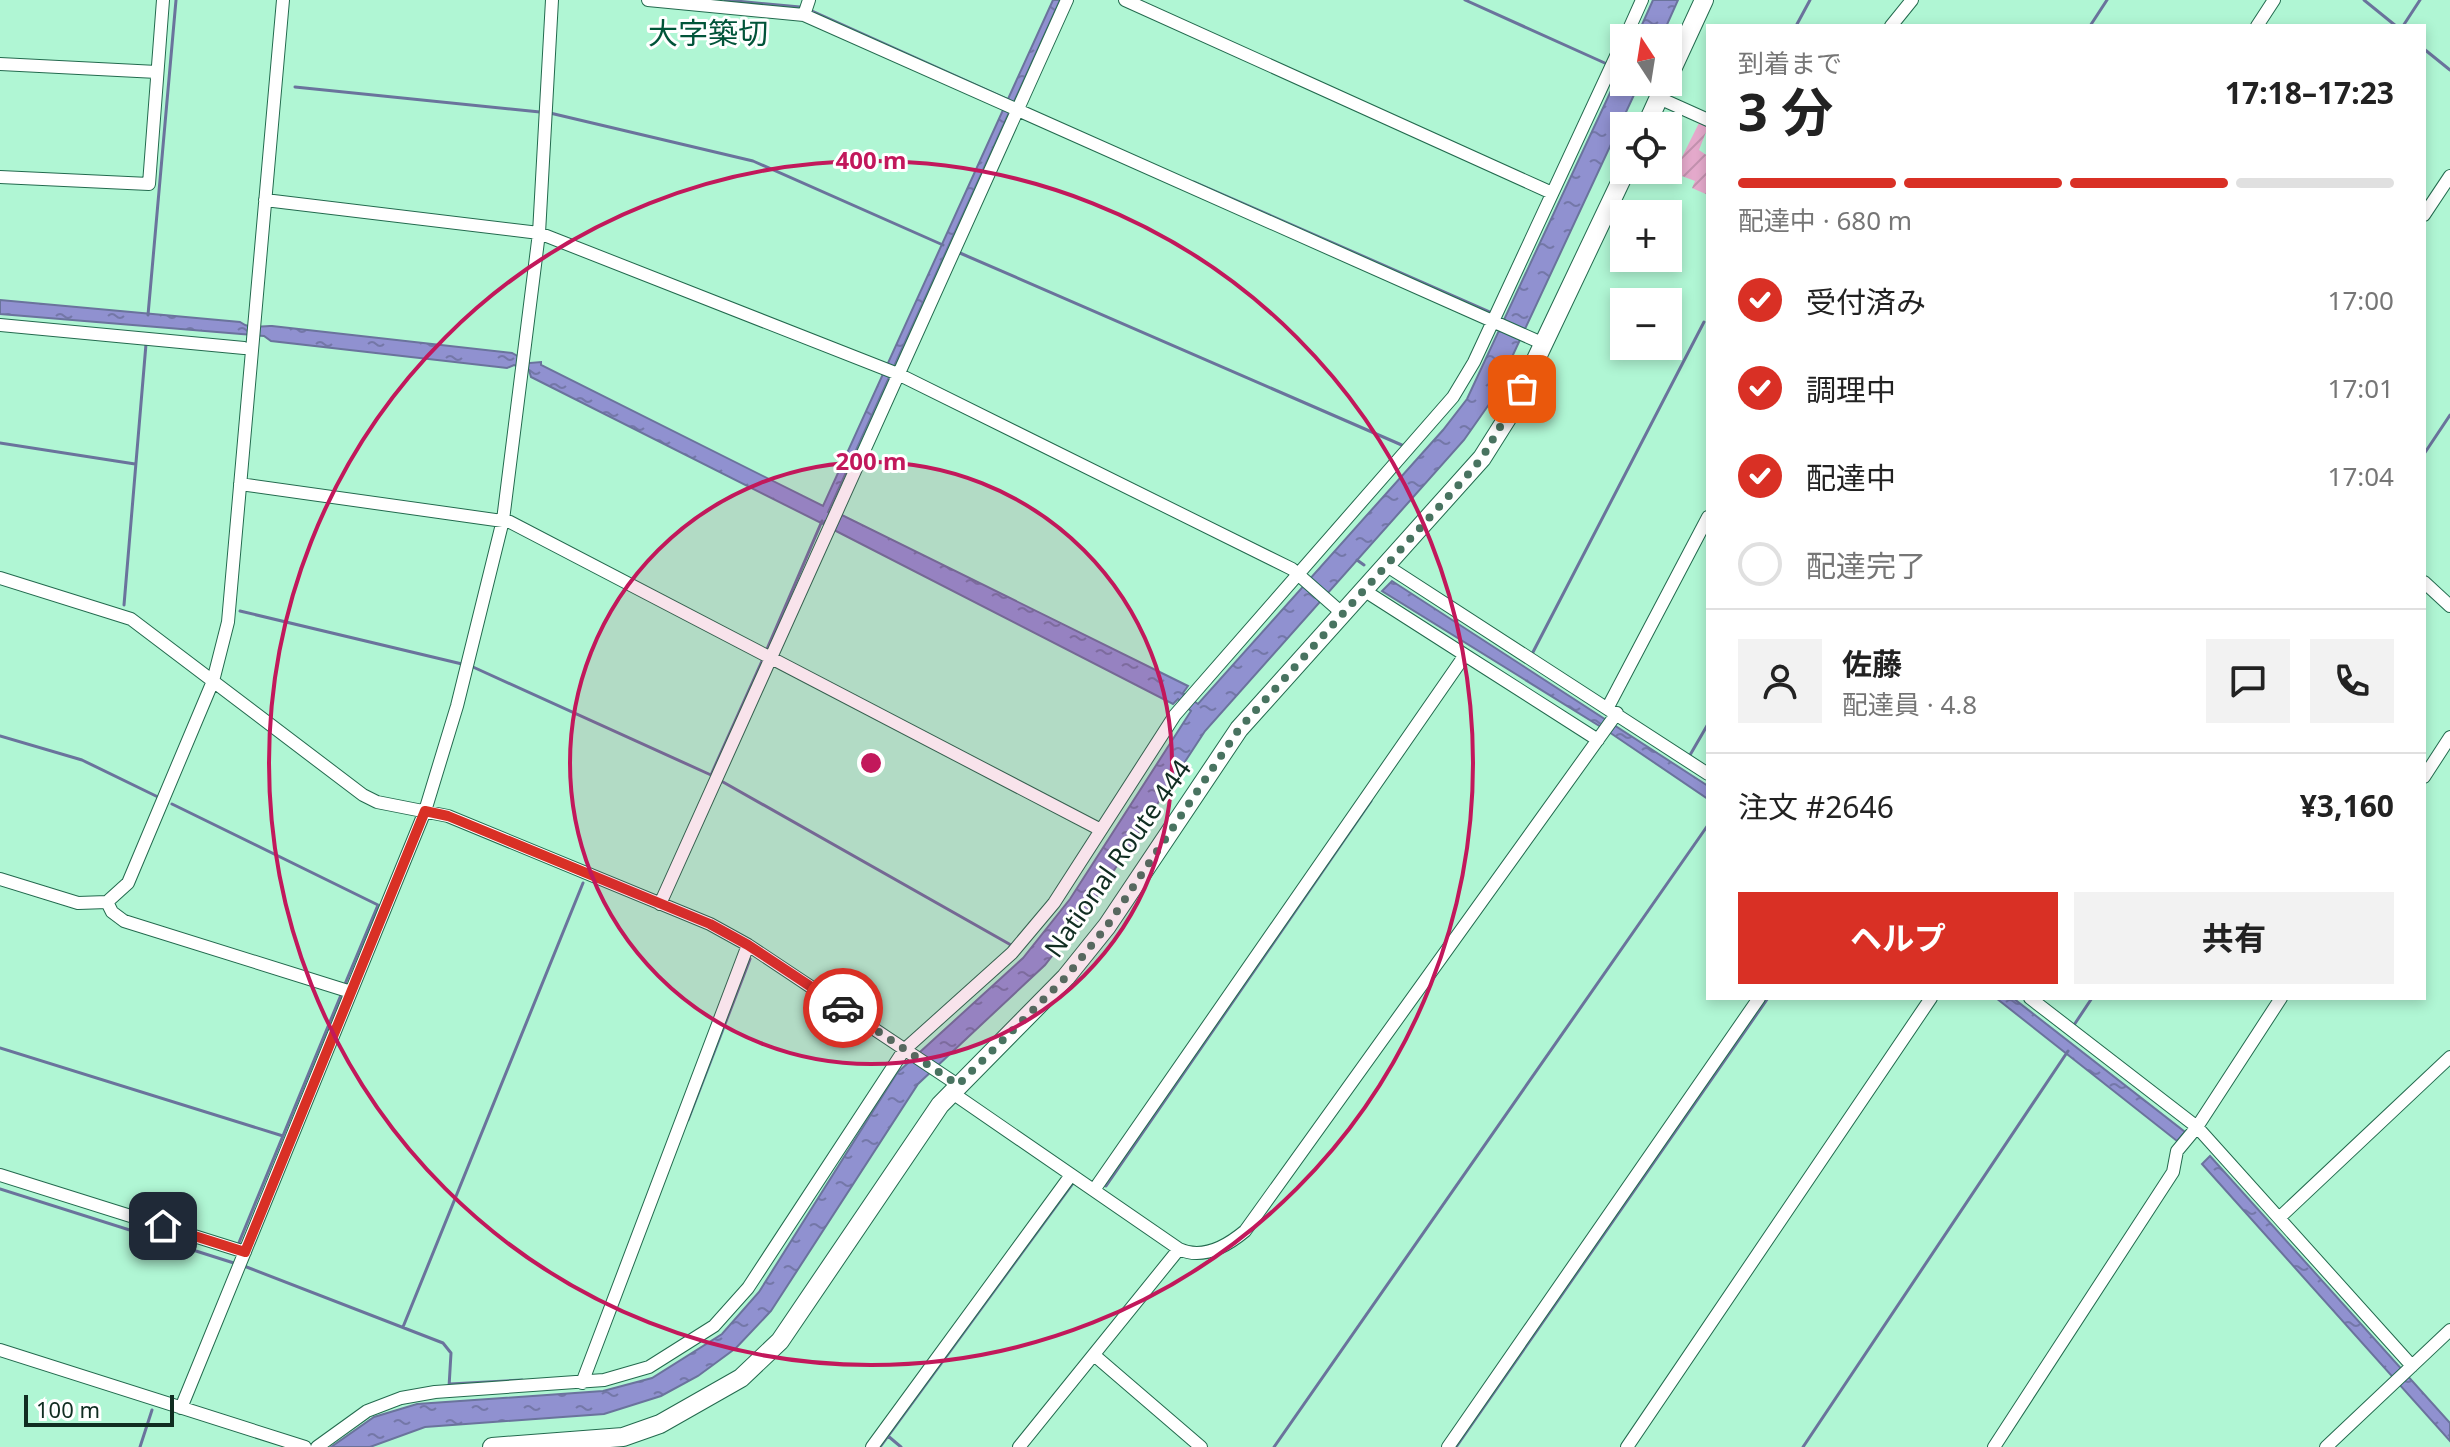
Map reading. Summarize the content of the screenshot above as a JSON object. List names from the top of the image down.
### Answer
{
  "streets": {
    "highway": ["National Route 444"]
  },
  "districts": ["大字築切"],
  "scale_bar": "100 m",
  "north": "top",
  "page": {
    "map_buttons": ["+", "−"],
    "heading": ["3 分", "到着まで", "17:18–17:23"],
    "panel": [
      "佐藤",
      "配達員 · 4.8",
      "注文 #2646",
      "¥3,160"
    ],
    "bar": "配達中 · 680 m",
    "list": [
      ["受付済み", "17:00"],
      ["調理中", "17:01"],
      ["配達中", "17:04"],
      "配達完了"
    ],
    "buttons": ["ヘルプ", "共有"],
    "scale": "100 m"
  },
  "rings": ["400 m", "200 m"]
}
